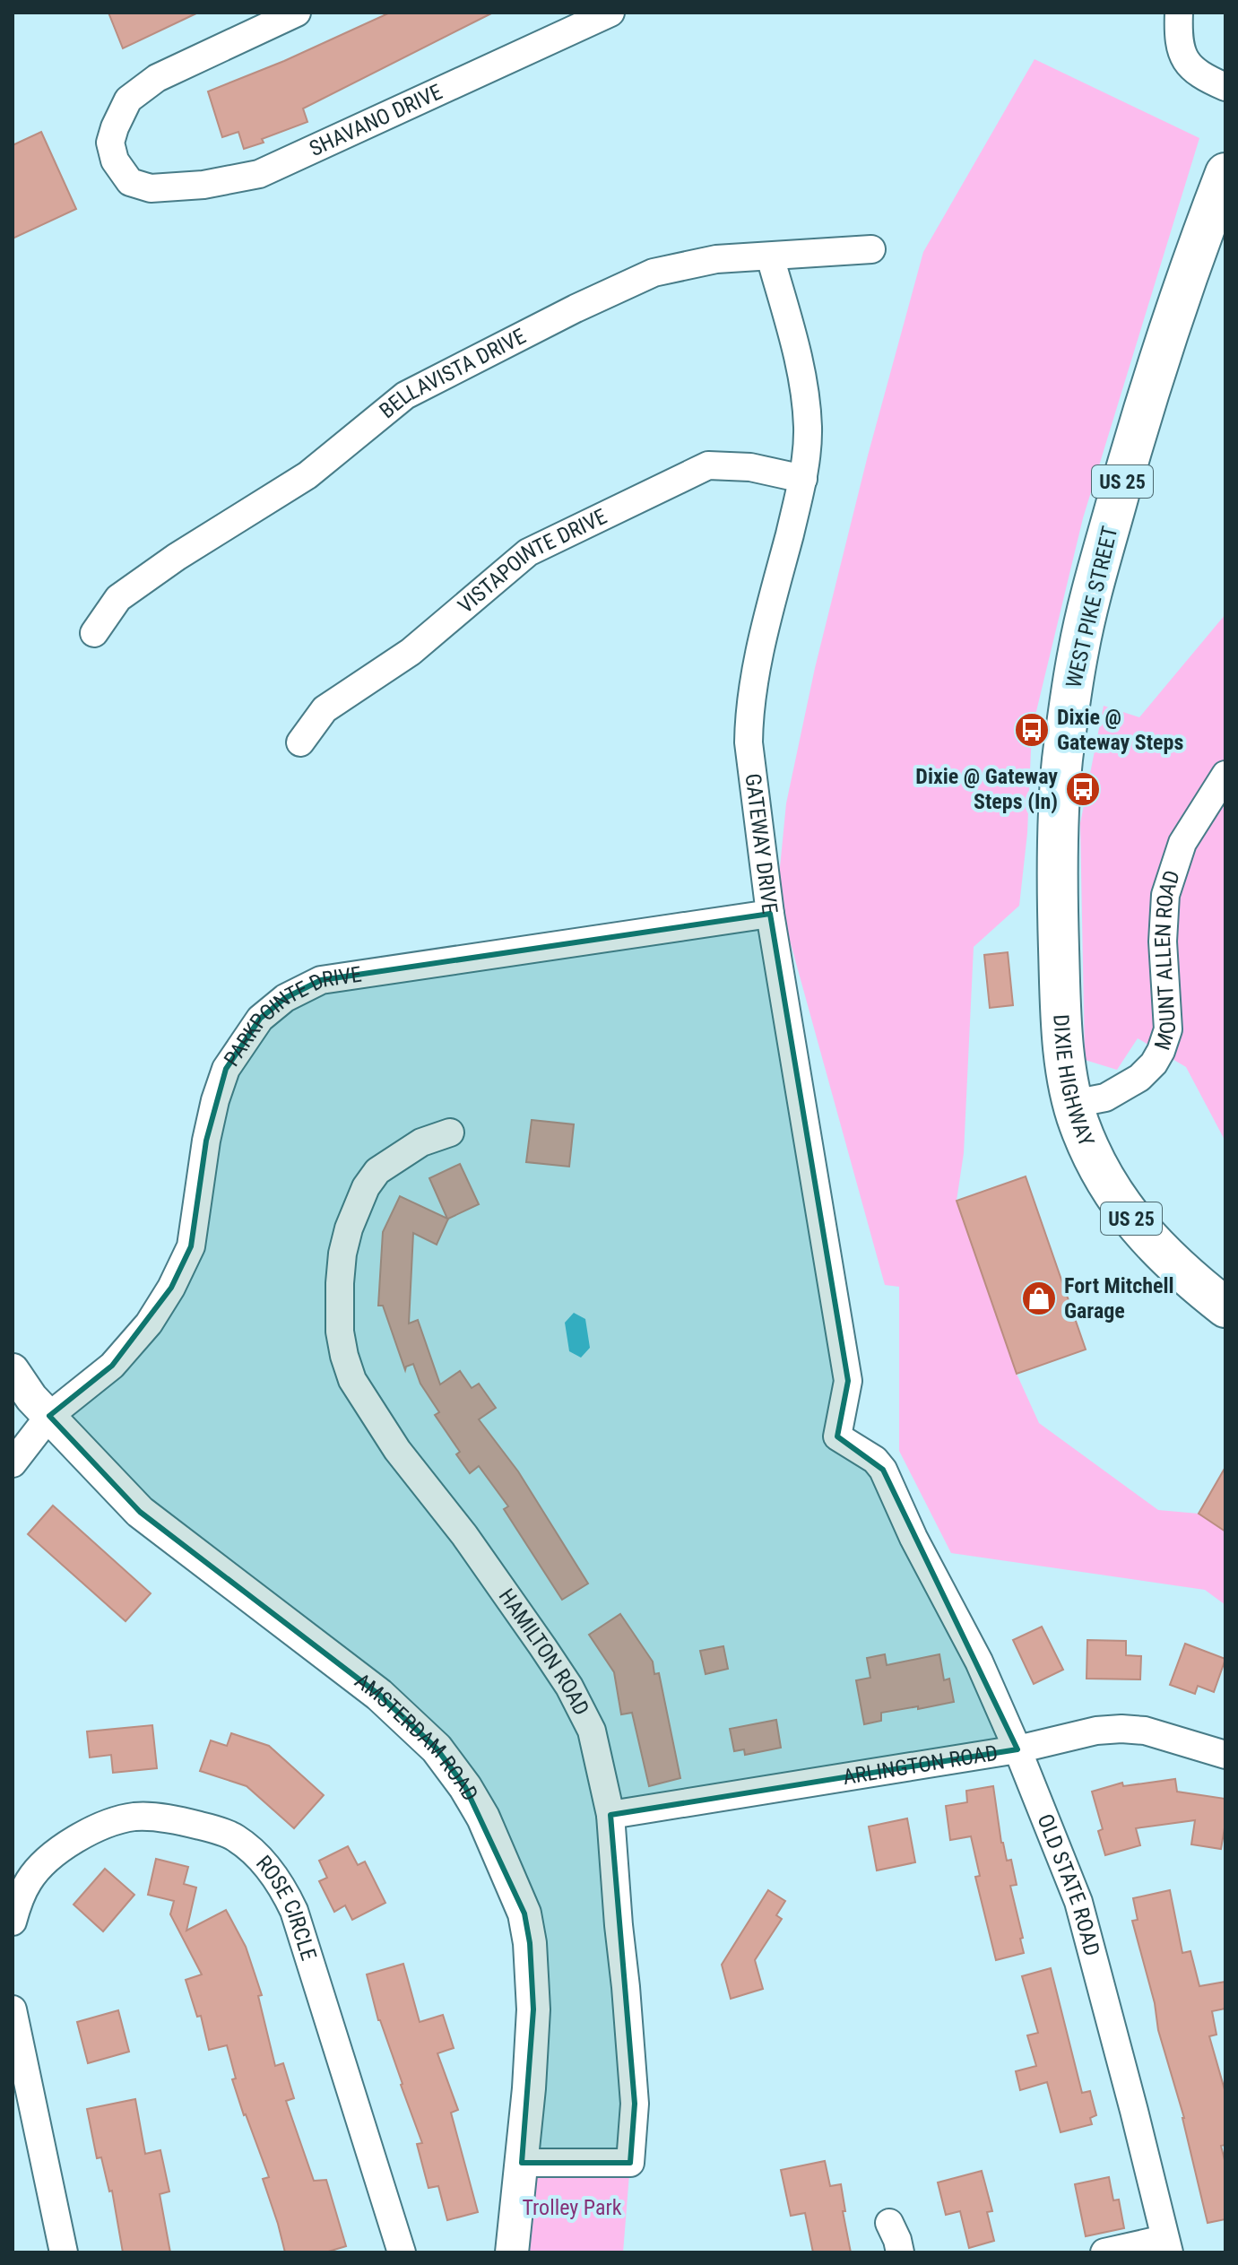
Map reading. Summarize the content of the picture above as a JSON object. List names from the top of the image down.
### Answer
{
  "streets": {
    "main road": ["US 25", "WEST PIKE STREET", "DIXIE HIGHWAY"],
    "street": [
      "SHAVANO DRIVE",
      "BELLAVISTA DRIVE",
      "VISTAPOINTE DRIVE",
      "GATEWAY DRIVE",
      "MOUNT ALLEN ROAD",
      "PARKPOINTE DRIVE",
      "HAMILTON ROAD",
      "AMSTERDAM ROAD",
      "ARLINGTON ROAD",
      "OLD STATE ROAD",
      "ROSE CIRCLE"
    ]
  },
  "crossings": [
    ["BELLAVISTA DRIVE", "GATEWAY DRIVE"],
    ["VISTAPOINTE DRIVE", "GATEWAY DRIVE"],
    ["WEST PIKE STREET", "DIXIE HIGHWAY"],
    ["GATEWAY DRIVE", "PARKPOINTE DRIVE"],
    ["GATEWAY DRIVE", "OLD STATE ROAD"],
    ["MOUNT ALLEN ROAD", "DIXIE HIGHWAY"],
    ["PARKPOINTE DRIVE", "AMSTERDAM ROAD"],
    ["HAMILTON ROAD", "AMSTERDAM ROAD"],
    ["HAMILTON ROAD", "ARLINGTON ROAD"],
    ["ARLINGTON ROAD", "OLD STATE ROAD"]
  ],
  "parks": ["Trolley Park"],
  "places": {
    "bus stop": ["Dixie @ Gateway Steps", "Dixie @ Gateway Steps (In)"],
    "shop": ["Fort Mitchell Garage"]
  }
}
